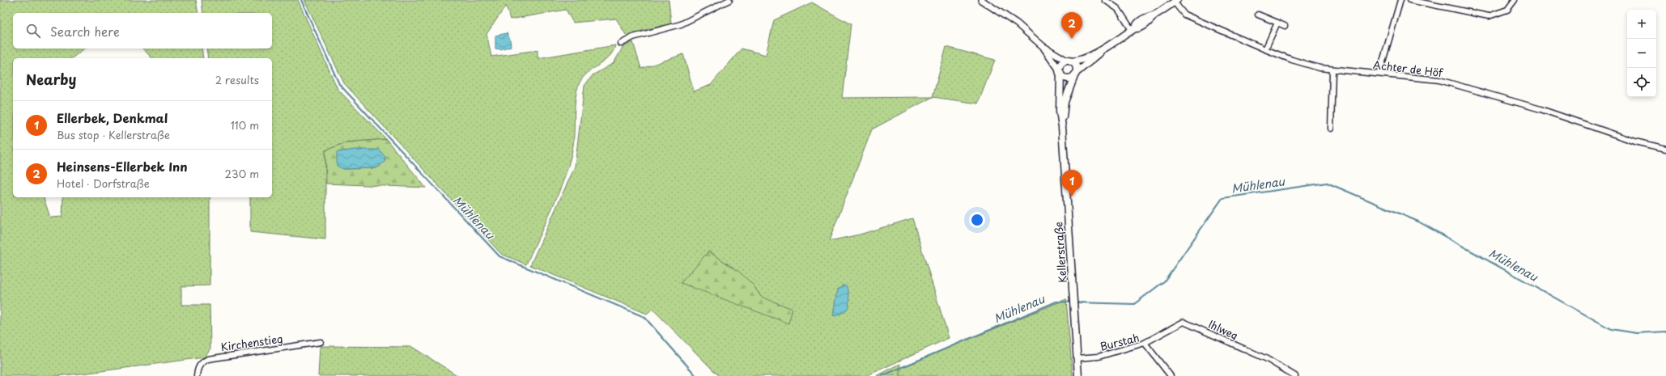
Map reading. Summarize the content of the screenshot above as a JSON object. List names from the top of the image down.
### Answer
{
  "streets": {
    "main road": ["Kellerstraße"],
    "street": [
      "Achter de Höf",
      "Ihlweg",
      "Burstah",
      "Kirchenstieg"
    ]
  },
  "crossings": [
    ["Kellerstraße", "Burstah"],
    ["Ihlweg", "Burstah"]
  ],
  "water": ["Mühlenau"],
  "page": {
    "map_buttons": ["+", "−"],
    "pins": ["2", "1"],
    "search": "Search here",
    "heading": ["Nearby", "2 results"],
    "list": [
      {
        "mark": "1",
        "name": "Ellerbek, Denkmal",
        "note": "Bus stop · Kellerstraße",
        "value": "110 m"
      },
      {
        "mark": "2",
        "name": "Heinsens-Ellerbek Inn",
        "note": "Hotel · Dorfstraße",
        "value": "230 m"
      }
    ]
  }
}
